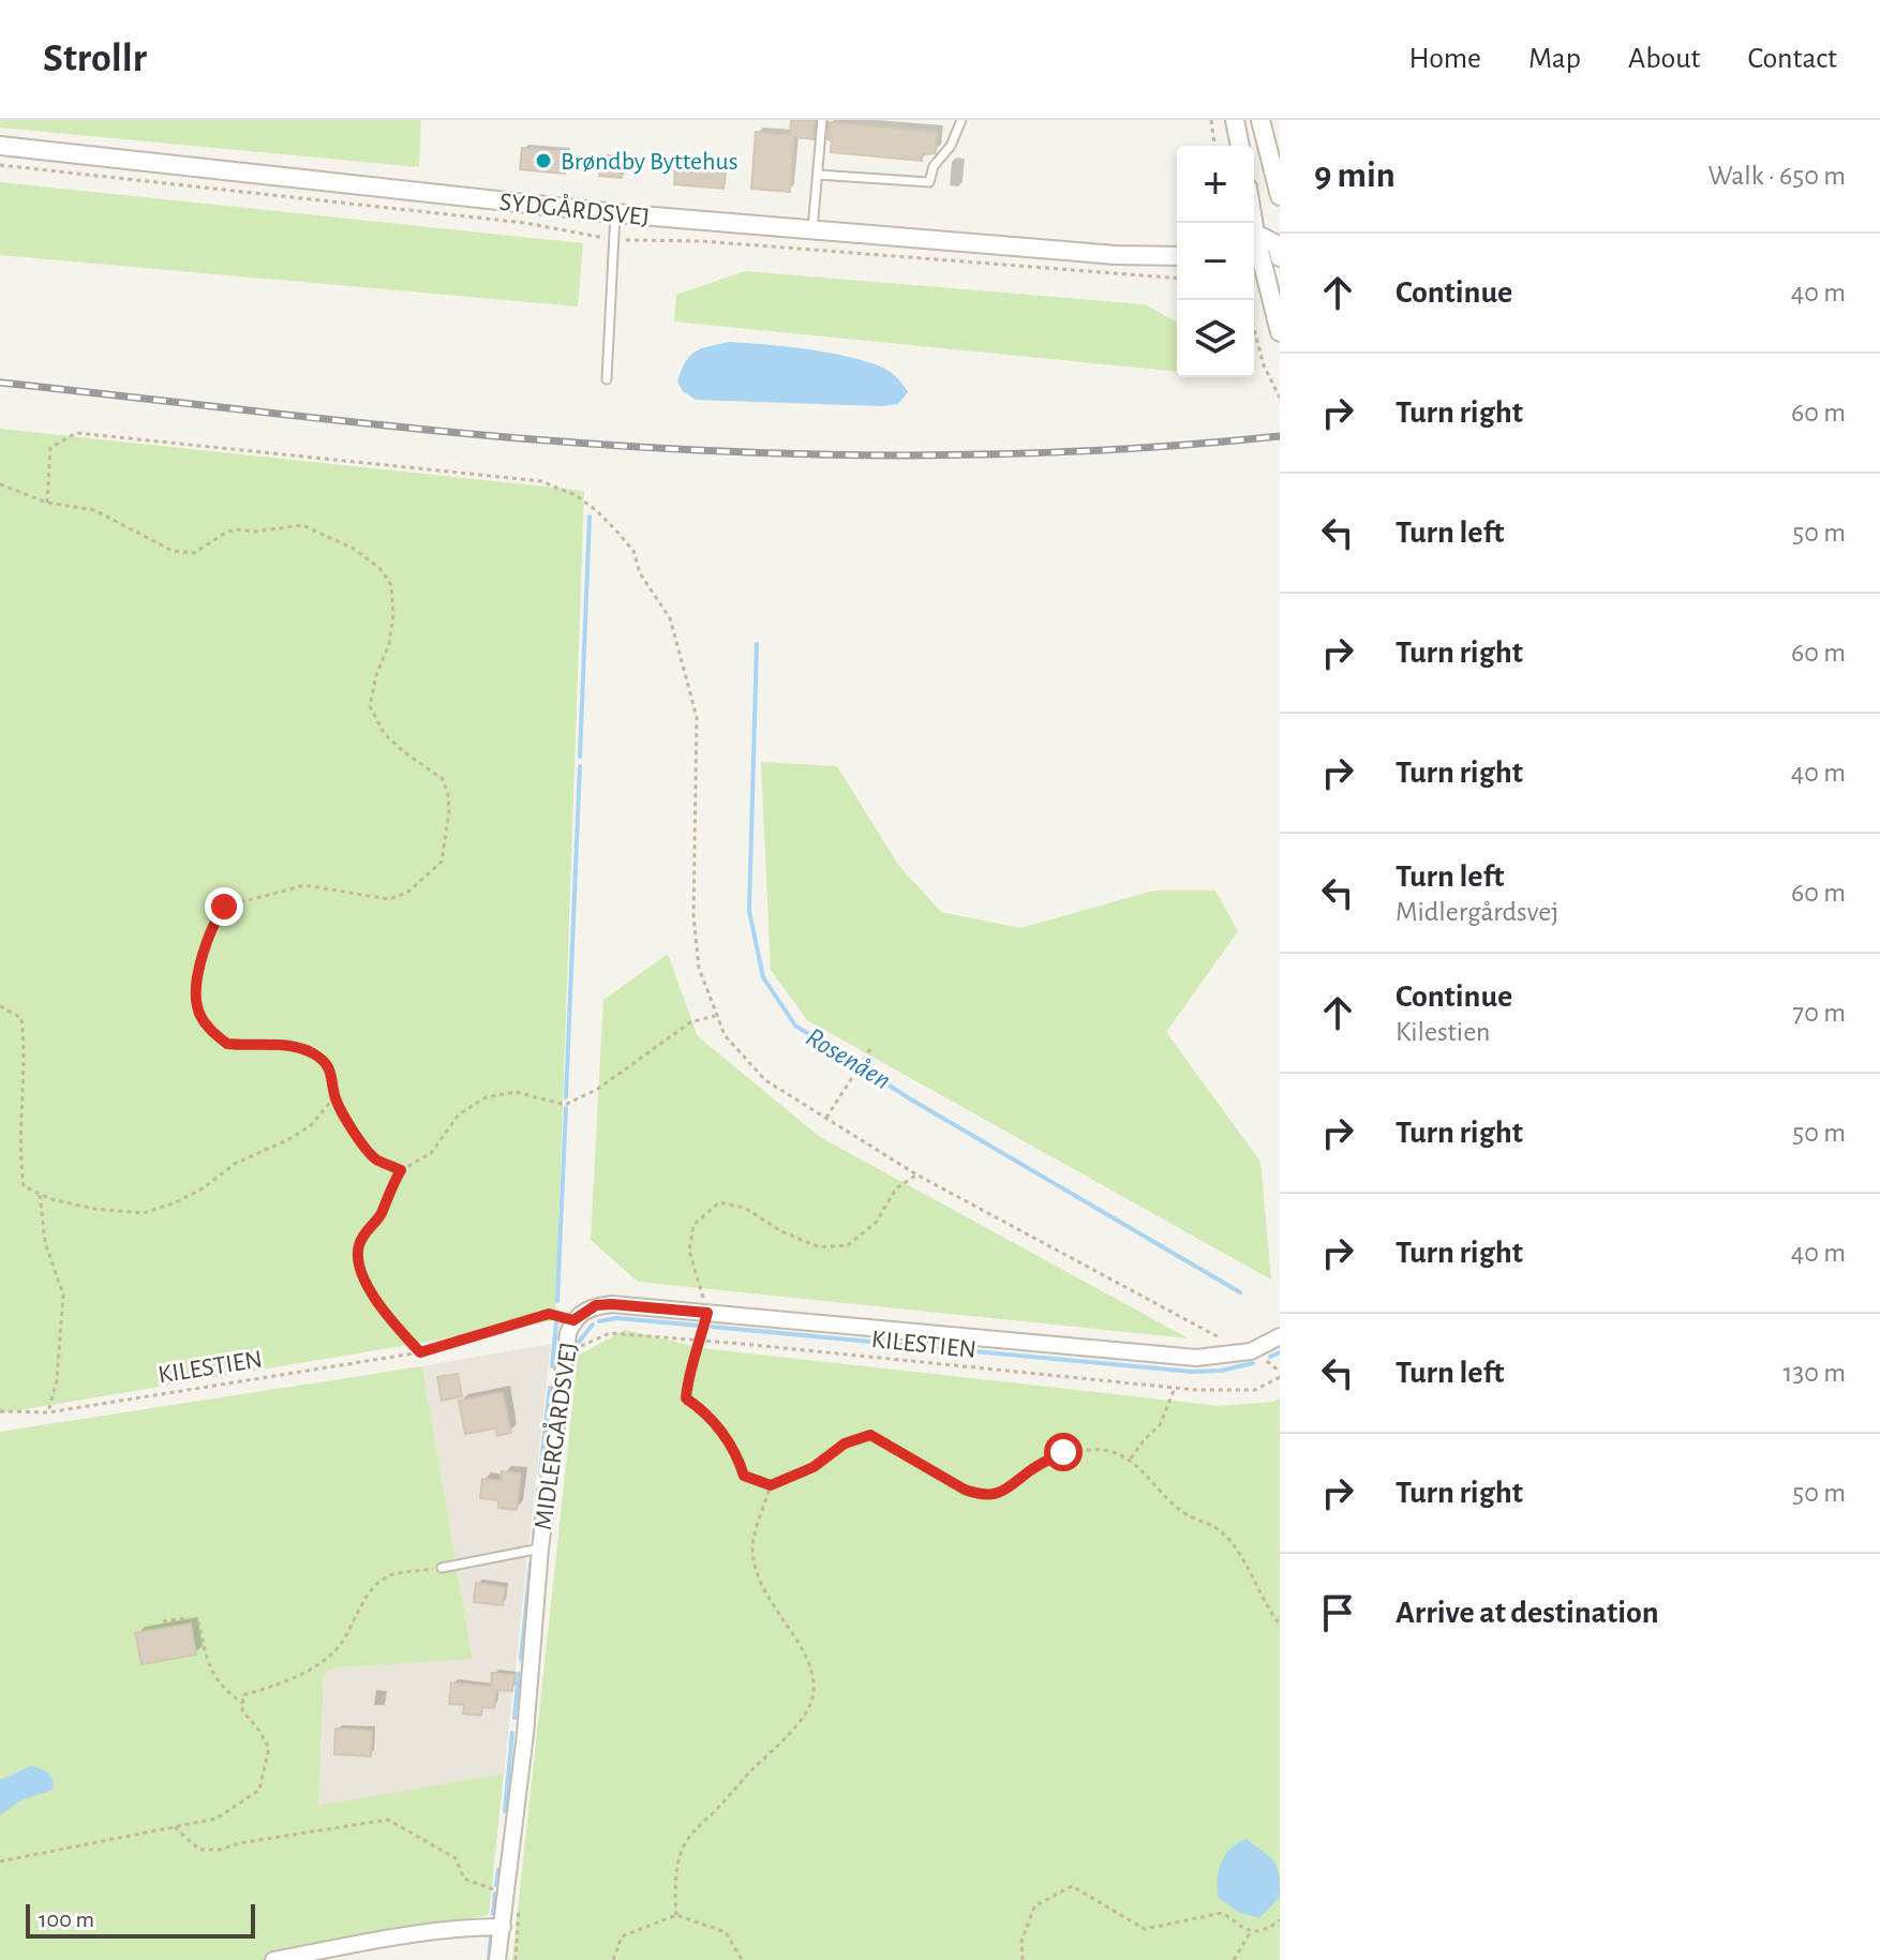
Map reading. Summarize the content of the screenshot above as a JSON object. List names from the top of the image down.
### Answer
{
  "streets": {
    "street": ["SYDGÅRDSVEJ", "MIDLERGÅRDSVEJ"],
    "path": ["KILESTIEN"]
  },
  "crossings": [
    ["KILESTIEN", "MIDLERGÅRDSVEJ"]
  ],
  "water": ["Rosenåen"],
  "places": ["Brøndby Byttehus"],
  "scale_bar": "100 m",
  "page": {
    "header": "Strollr",
    "nav": [
      "Home",
      "Map",
      "About",
      "Contact"
    ],
    "heading": ["9 min", "Walk · 650 m"],
    "map_buttons": ["+", "−"],
    "list": [
      ["Continue", "40 m"],
      ["Turn right", "60 m"],
      ["Turn left", "50 m"],
      ["Turn right", "60 m"],
      ["Turn right", "40 m"],
      ["Turn left", "Midlergårdsvej", "60 m"],
      ["Continue", "Kilestien", "70 m"],
      ["Turn right", "50 m"],
      ["Turn right", "40 m"],
      ["Turn left", "130 m"],
      ["Turn right", "50 m"],
      "Arrive at destination"
    ],
    "scale": "100 m"
  }
}
